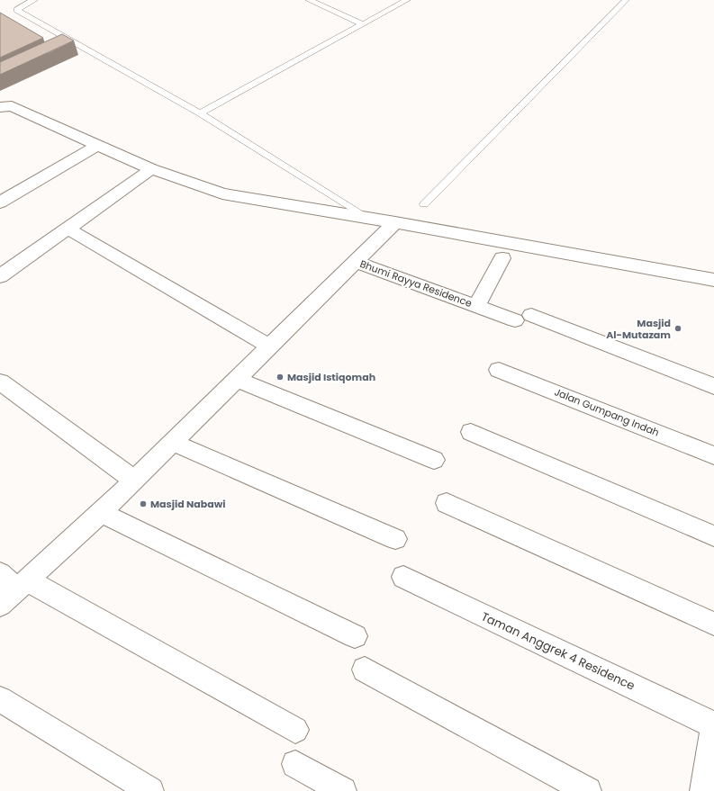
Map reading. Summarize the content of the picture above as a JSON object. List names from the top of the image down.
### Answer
{
  "streets": {
    "street": ["Bhumi Rayya Residence", "Jalan Gumpang Indah", "Taman Anggrek 4 Residence"]
  },
  "places": ["Masjid Al-Mutazam", "Masjid Istiqomah", "Masjid Nabawi"]
}
